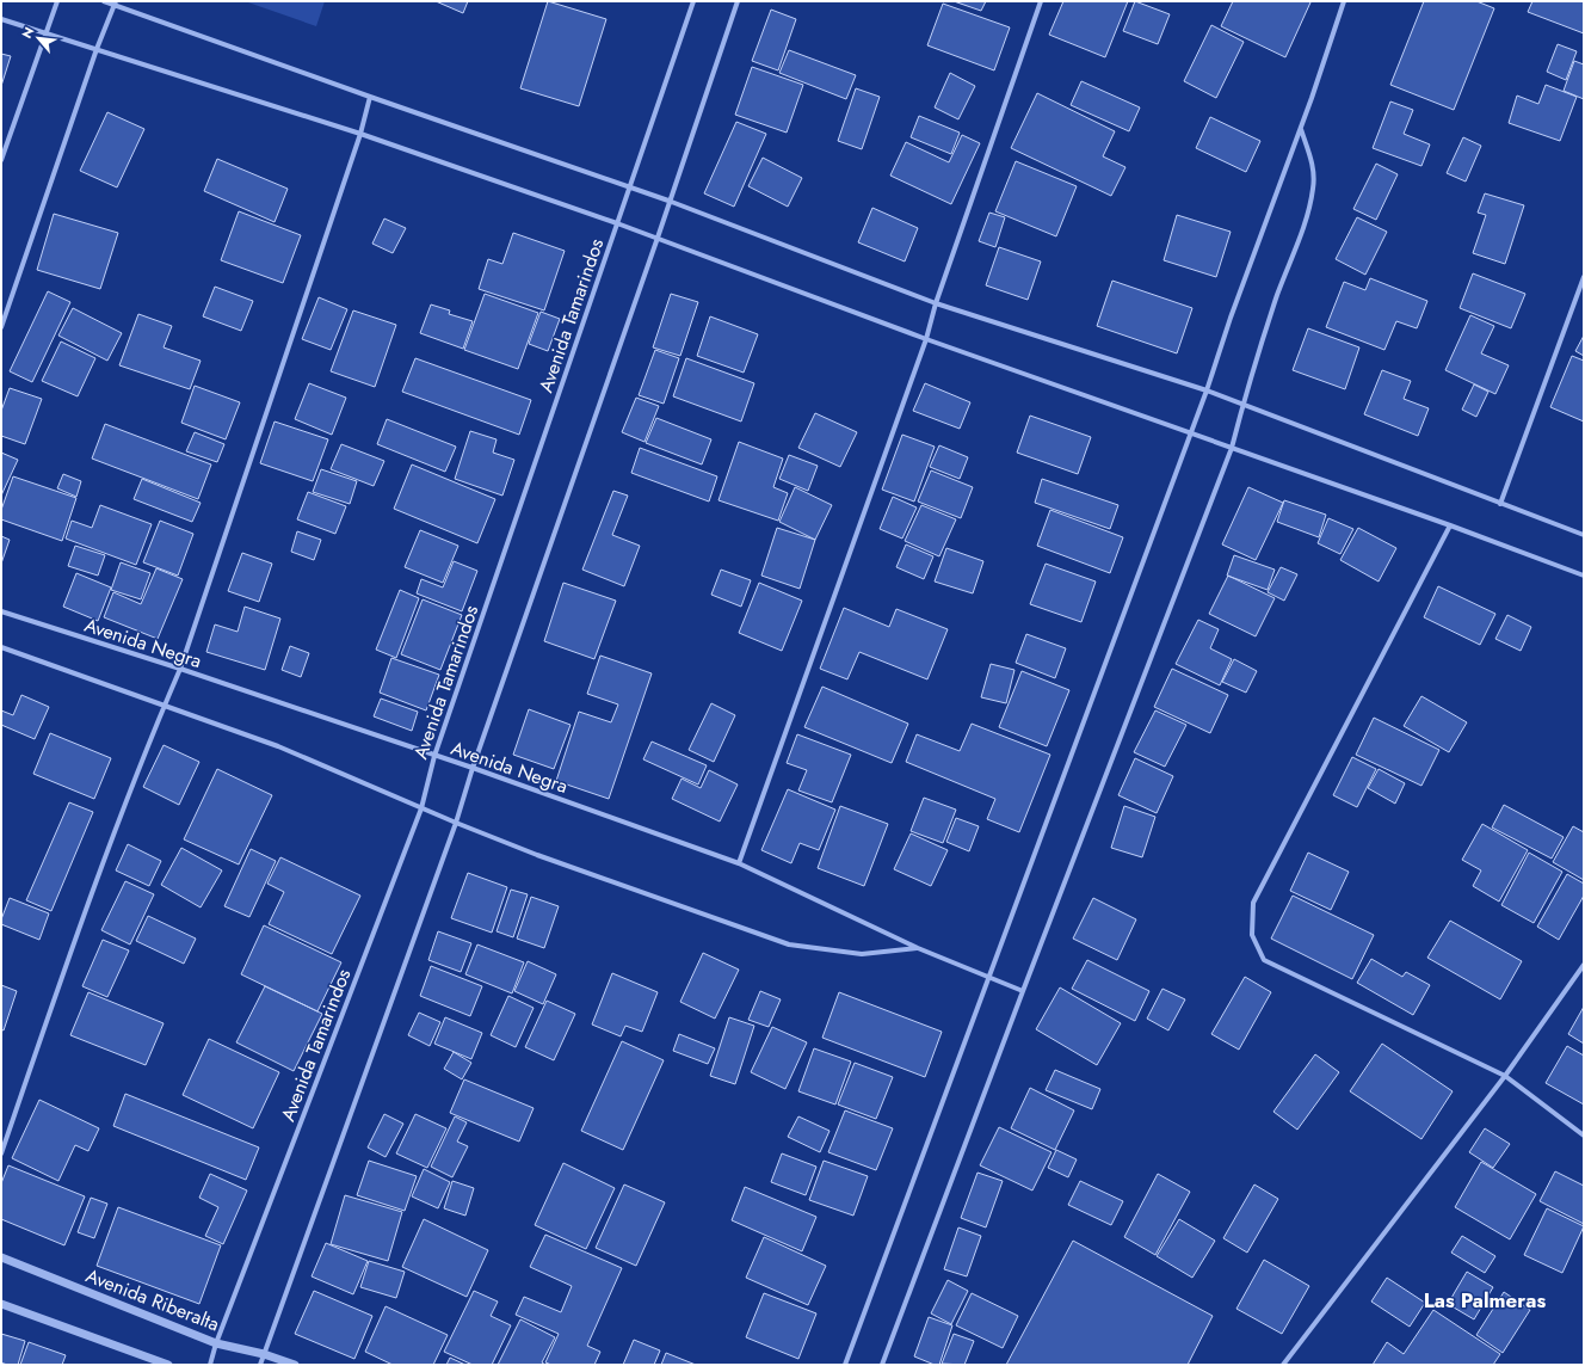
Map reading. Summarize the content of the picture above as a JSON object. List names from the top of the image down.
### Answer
{
  "streets": {
    "street": ["Avenida Tamarindos", "Avenida Negra", "Avenida Riberalta"]
  },
  "crossings": [
    ["Avenida Tamarindos", "Avenida Negra"],
    ["Avenida Tamarindos", "Avenida Riberalta"]
  ],
  "districts": ["Las Palmeras"],
  "north": "top left"
}
